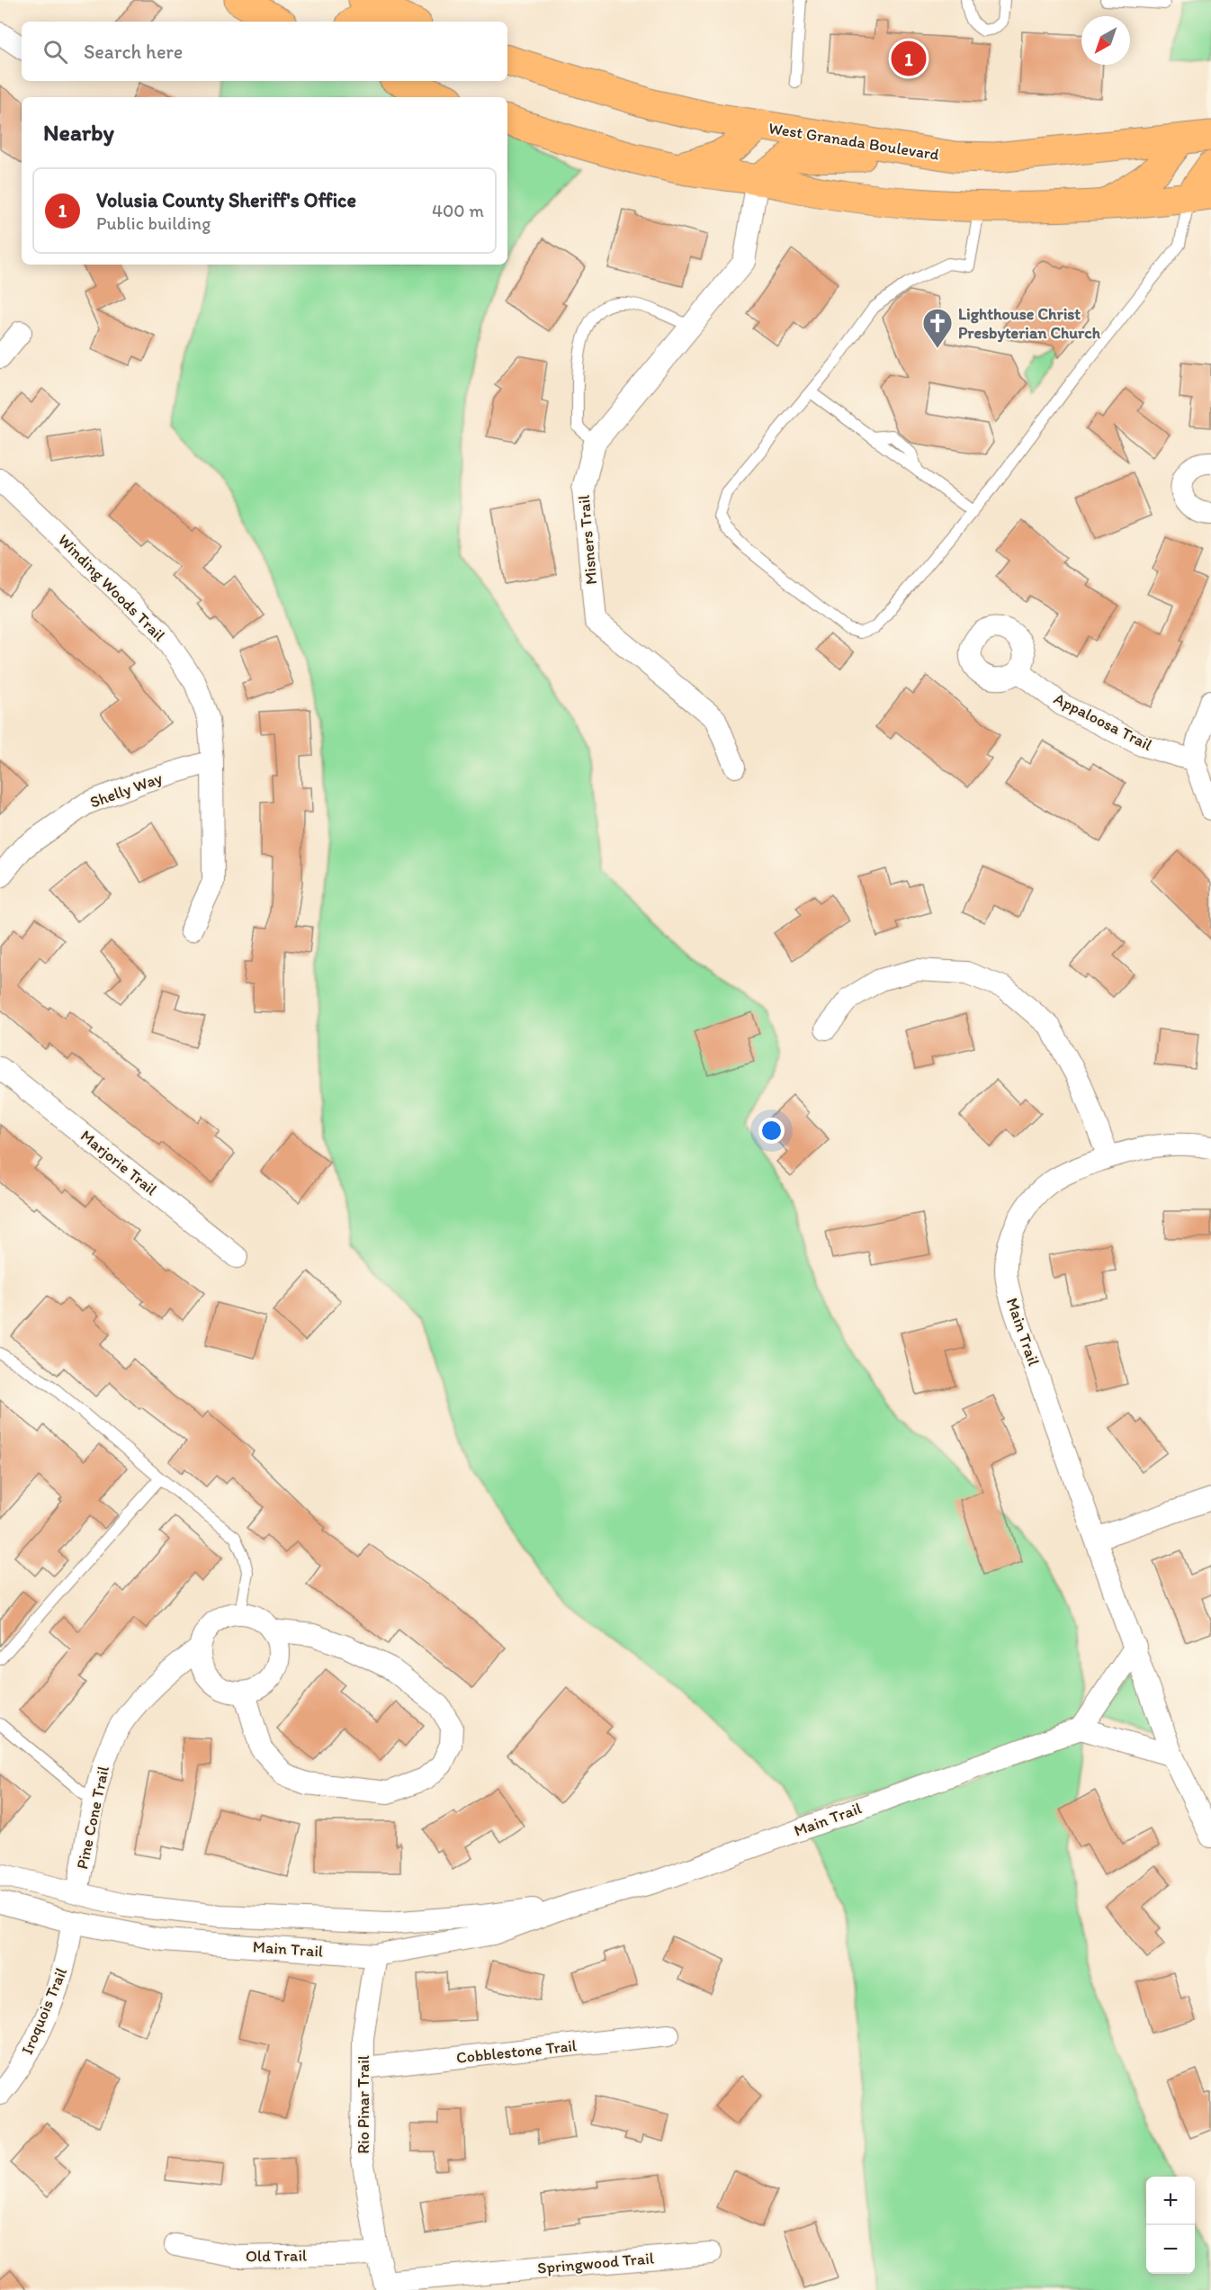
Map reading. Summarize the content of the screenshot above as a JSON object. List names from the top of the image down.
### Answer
{
  "streets": {
    "main road": ["West Granada Boulevard"],
    "street": [
      "Misners Trail",
      "Winding Woods Trail",
      "Appaloosa Trail",
      "Shelly Way",
      "Marjorie Trail",
      "Main Trail",
      "Pine Cone Trail",
      "Iroquois Trail",
      "Cobblestone Trail",
      "Rio Pinar Trail",
      "Old Trail",
      "Springwood Trail"
    ]
  },
  "crossings": [
    ["Winding Woods Trail", "Shelly Way"],
    ["Main Trail", "Pine Cone Trail"],
    ["Main Trail", "Iroquois Trail"],
    ["Main Trail", "Rio Pinar Trail"],
    ["Cobblestone Trail", "Rio Pinar Trail"],
    ["Rio Pinar Trail", "Old Trail"],
    ["Rio Pinar Trail", "Springwood Trail"]
  ],
  "places": {
    "church": ["Lighthouse Christ Presbyterian Church"]
  },
  "north": "bottom left",
  "page": {
    "search": "Search here",
    "pins": "1",
    "heading": "Nearby",
    "list": [
      {
        "mark": "1",
        "name": "Volusia County Sheriff's Office",
        "note": "Public building",
        "value": "400 m"
      }
    ],
    "map_buttons": ["+", "−"]
  }
}
